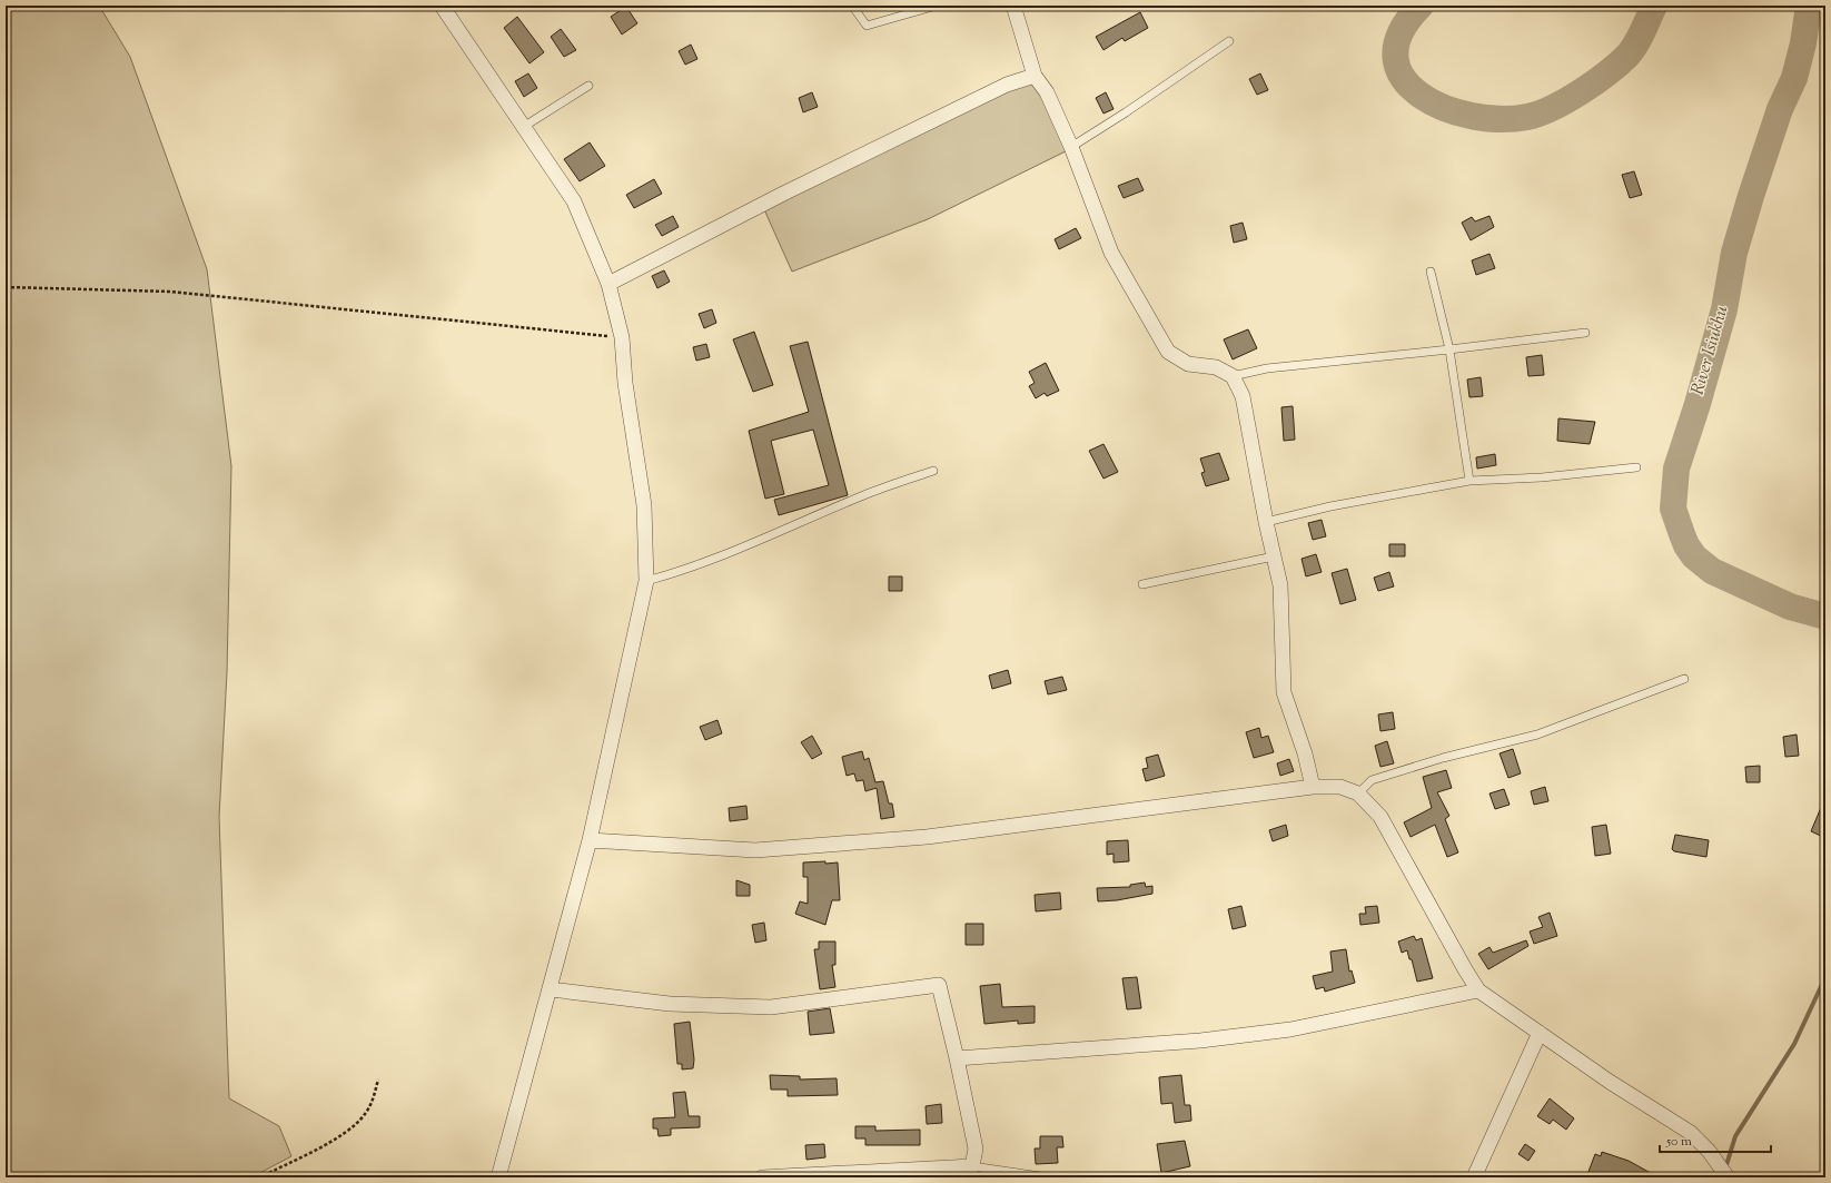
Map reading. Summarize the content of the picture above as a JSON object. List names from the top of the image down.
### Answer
{
  "water": ["River Isiukhu"],
  "scale_bar": "50 m"
}
